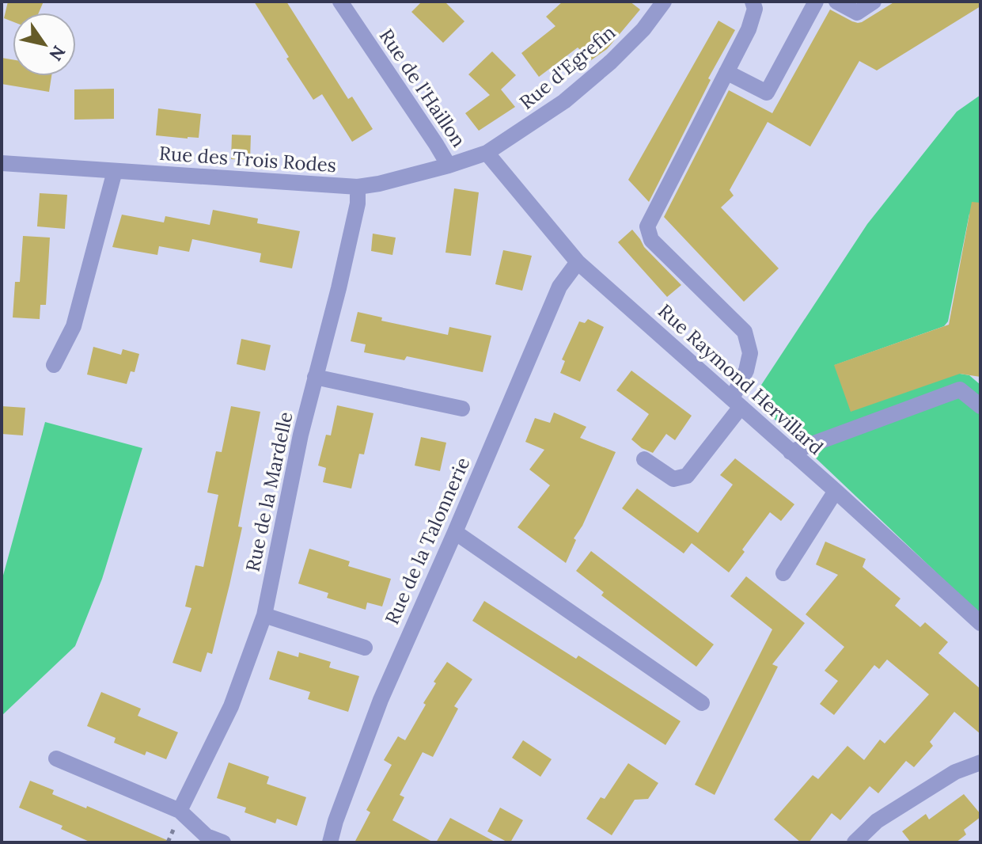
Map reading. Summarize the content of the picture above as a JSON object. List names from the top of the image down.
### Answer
{
  "streets": {
    "street": [
      "Rue d'Egrefin",
      "Rue de l'Haillon",
      "Rue des Trois Rodes",
      "Rue Raymond Hervillard",
      "Rue de la Mardelle",
      "Rue de la Talonnerie"
    ]
  },
  "crossings": [
    ["Rue d'Egrefin", "Rue des Trois Rodes"],
    ["Rue d'Egrefin", "Rue Raymond Hervillard"],
    ["Rue de l'Haillon", "Rue des Trois Rodes"],
    ["Rue des Trois Rodes", "Rue Raymond Hervillard"],
    ["Rue des Trois Rodes", "Rue de la Mardelle"],
    ["Rue Raymond Hervillard", "Rue de la Talonnerie"]
  ],
  "north": "bottom right"
}
